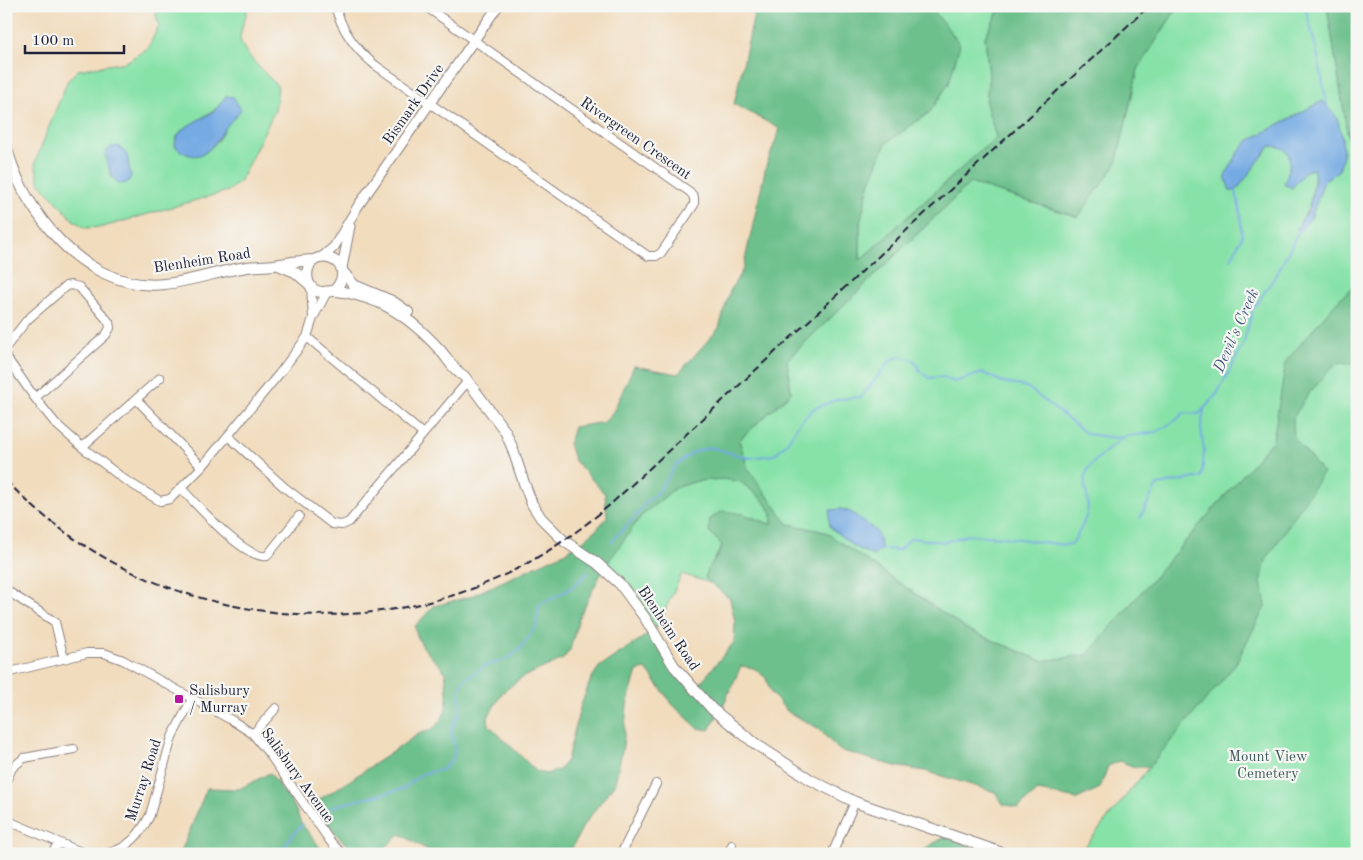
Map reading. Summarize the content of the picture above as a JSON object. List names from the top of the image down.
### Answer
{
  "streets": {
    "main road": ["Blenheim Road"],
    "street": [
      "Bismark Drive",
      "Rivergreen Crescent",
      "Salisbury Avenue",
      "Murray Road"
    ]
  },
  "crossings": [
    ["Bismark Drive", "Rivergreen Crescent"],
    ["Bismark Drive", "Blenheim Road"],
    ["Salisbury Avenue", "Murray Road"]
  ],
  "water": ["Devil's Creek"],
  "parks": ["Mount View Cemetery"],
  "places": {
    "transit": ["Salisbury / Murray"]
  },
  "scale_bar": "100 m"
}
